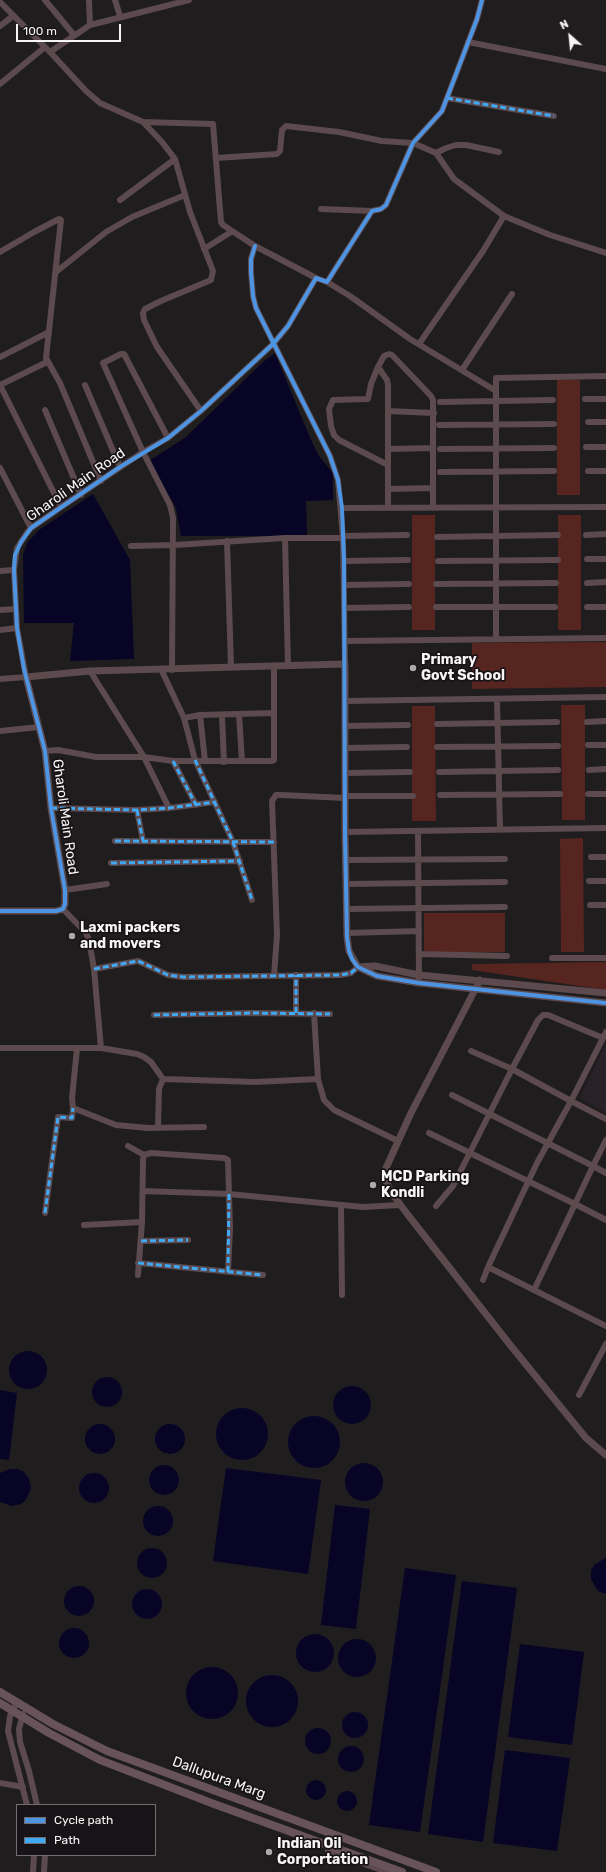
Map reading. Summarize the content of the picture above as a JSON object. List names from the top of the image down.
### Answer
{
  "streets": {
    "main road": ["Dallupura Marg"],
    "street": ["Gharoli Main Road"]
  },
  "places": [
    "Primary Govt School",
    "Laxmi packers and movers",
    "MCD Parking Kondli",
    "Indian Oil Corportation"
  ],
  "legend": ["Cycle path", "Path"],
  "scale_bar": "100 m",
  "north": "top left"
}
